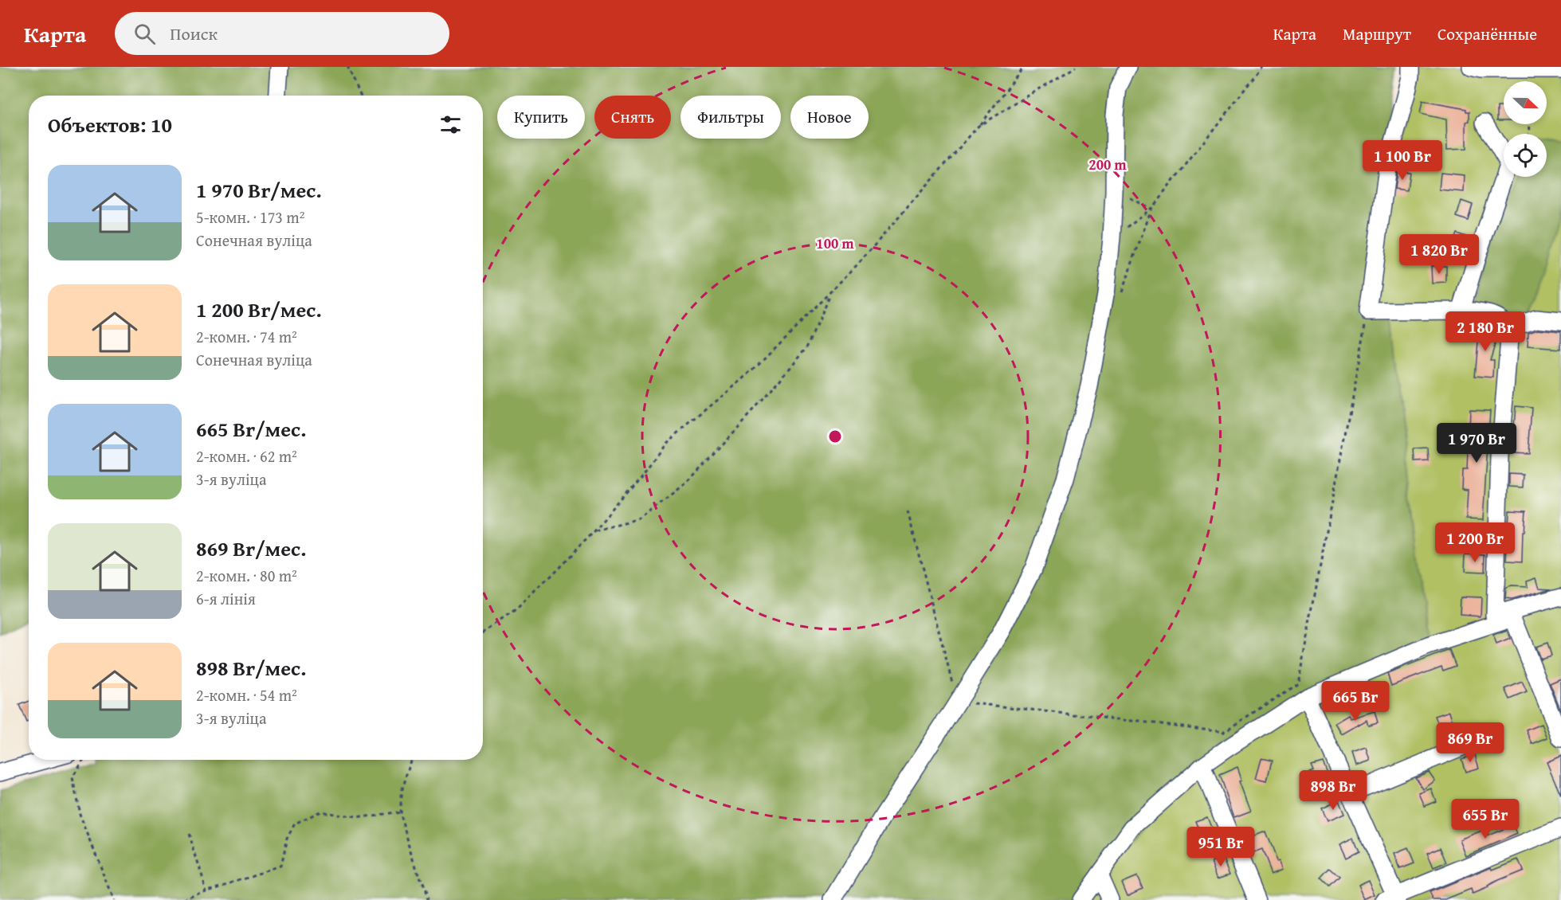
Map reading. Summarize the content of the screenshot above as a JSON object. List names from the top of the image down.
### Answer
{
  "north": "right",
  "page": {
    "header": "Карта",
    "search": "Поиск",
    "nav": ["Карта", "Маршрут", "Сохранённые"],
    "chip": [
      "Купить",
      "Снять",
      "Фильтры",
      "Новое"
    ],
    "heading": "Объектов: 10",
    "price": [
      "1 100 Br",
      "1 820 Br",
      "2 180 Br",
      "1 970 Br",
      "1 200 Br",
      "665 Br",
      "869 Br",
      "898 Br",
      "655 Br",
      "951 Br"
    ],
    "list": [
      {
        "name": "1 970 Br/мес.",
        "note": "5-комн. · 173 m² · Сонечная вуліца"
      },
      {
        "name": "1 200 Br/мес.",
        "note": "2-комн. · 74 m² · Сонечная вуліца"
      },
      {
        "name": "665 Br/мес.",
        "note": "2-комн. · 62 m² · 3-я вуліца"
      },
      {
        "name": "869 Br/мес.",
        "note": "2-комн. · 80 m² · 6-я лінія"
      },
      {
        "name": "898 Br/мес.",
        "note": "2-комн. · 54 m² · 3-я вуліца"
      }
    ]
  },
  "rings": ["200 m", "100 m"]
}
